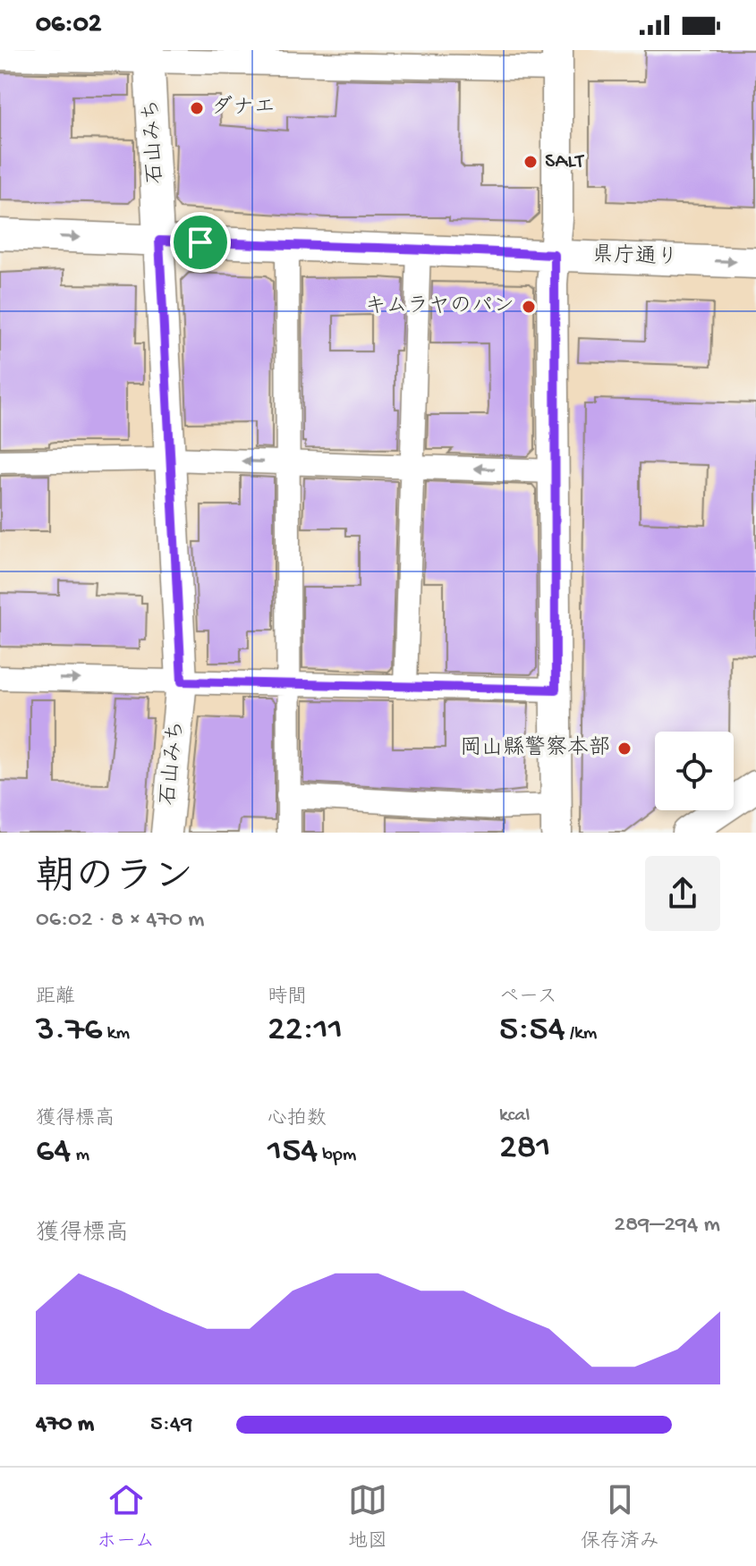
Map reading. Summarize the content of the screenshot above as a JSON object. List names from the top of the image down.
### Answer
{
  "streets": {
    "street": ["石山みち", "県庁通り"]
  },
  "crossings": [
    ["石山みち", "県庁通り"]
  ],
  "places": [
    "ダナエ",
    "SALT",
    "キムラヤのパン",
    "岡山縣警察本部"
  ],
  "page": {
    "status": "06:02",
    "heading": ["朝のラン", "06:02 · 8 × 470 m"],
    "stats": [
      ["距離", "3.76 km"],
      ["時間", "22:11"],
      ["ペース", "5:54 /km"],
      ["獲得標高", "64 m"],
      ["心拍数", "154 bpm"],
      ["kcal", "281"]
    ],
    "chart": ["獲得標高", "289–294 m"],
    "list": [
      {
        "name": "470 m",
        "note": "5:49"
      }
    ],
    "tabs": ["ホーム", "地図", "保存済み"]
  }
}
